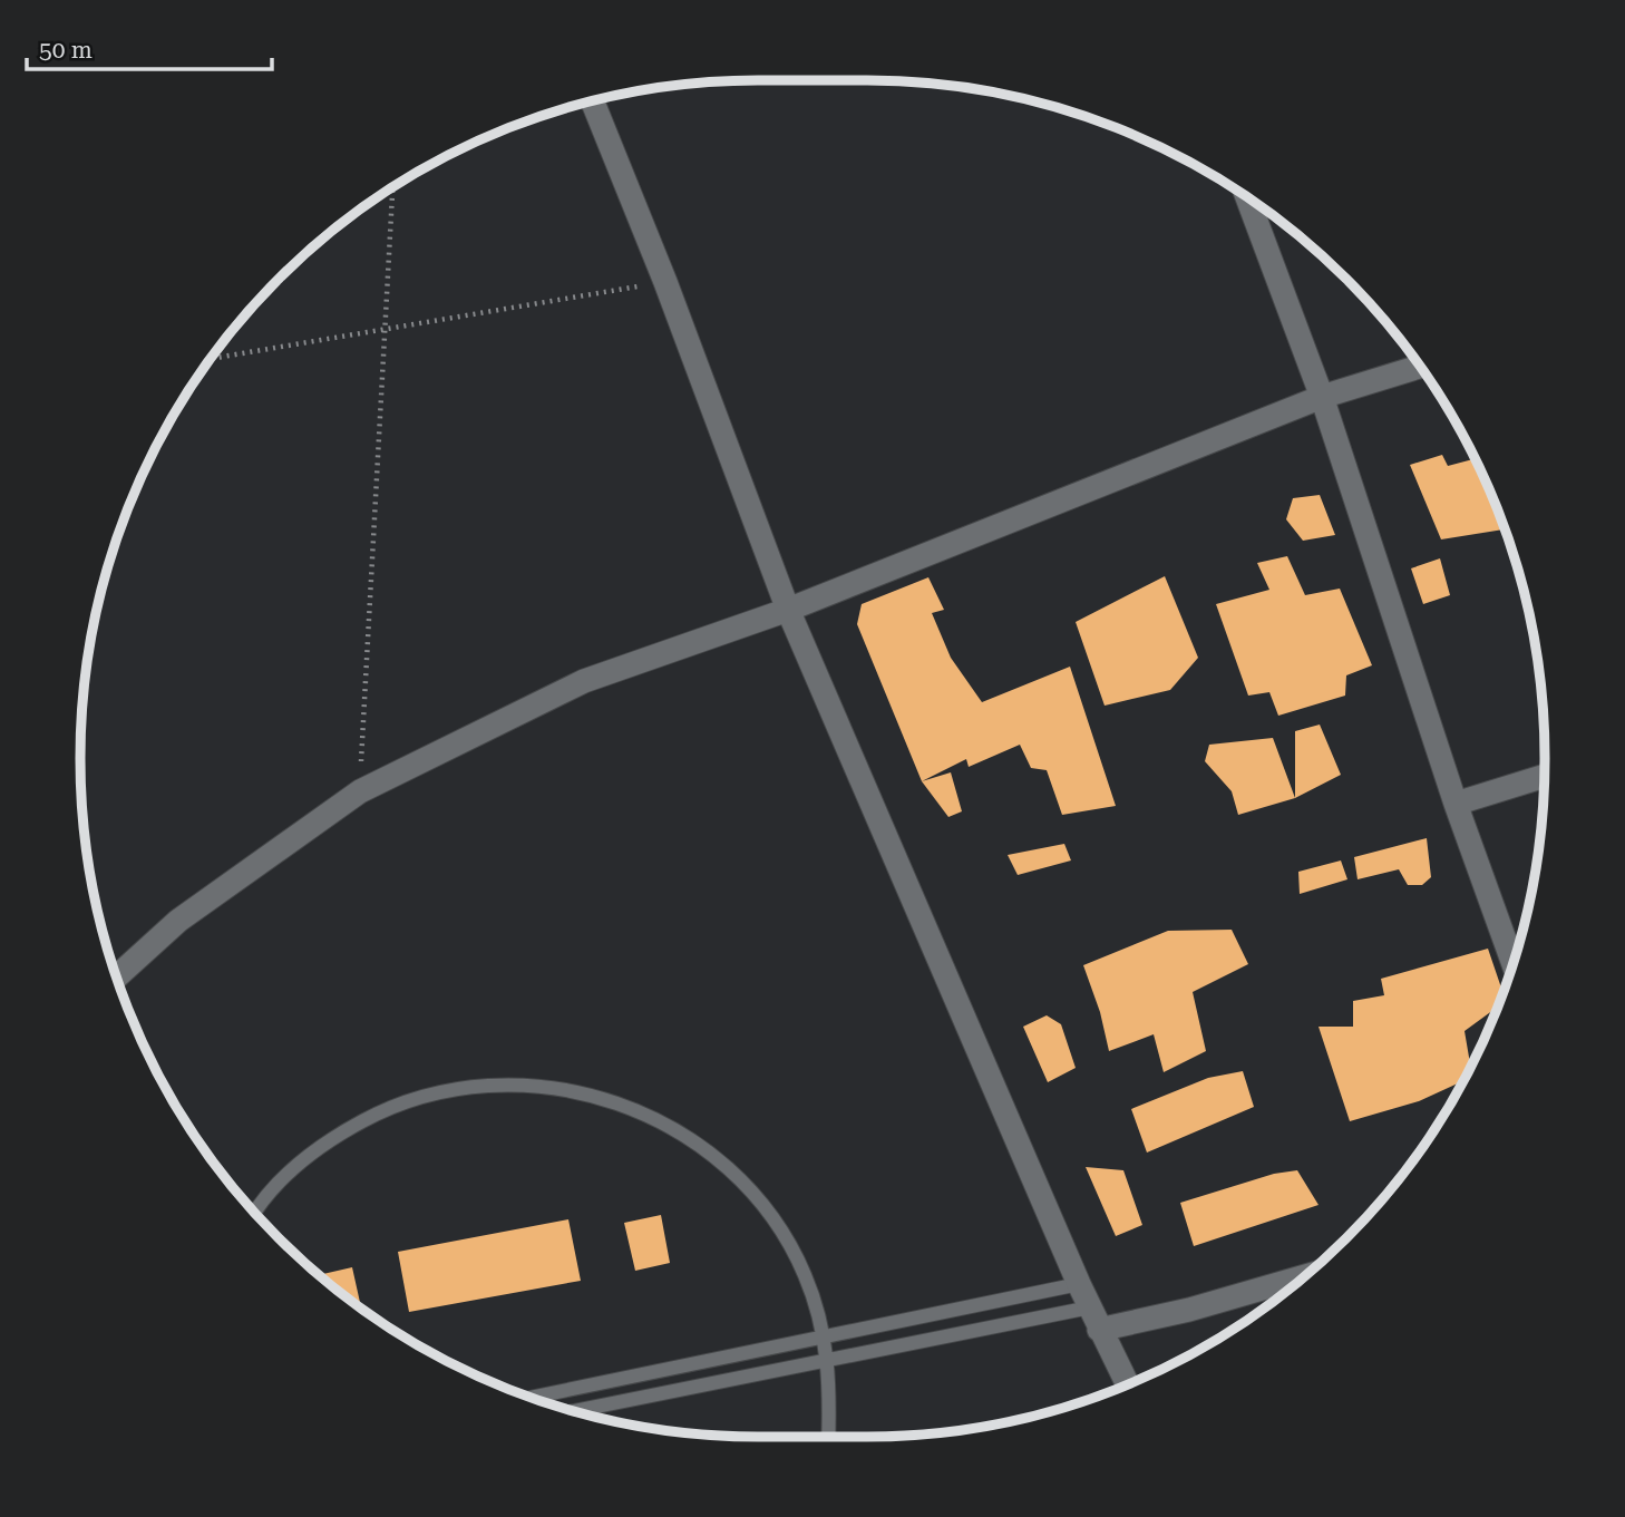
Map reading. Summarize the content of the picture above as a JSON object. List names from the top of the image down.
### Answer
{
  "scale_bar": "50 m"
}
